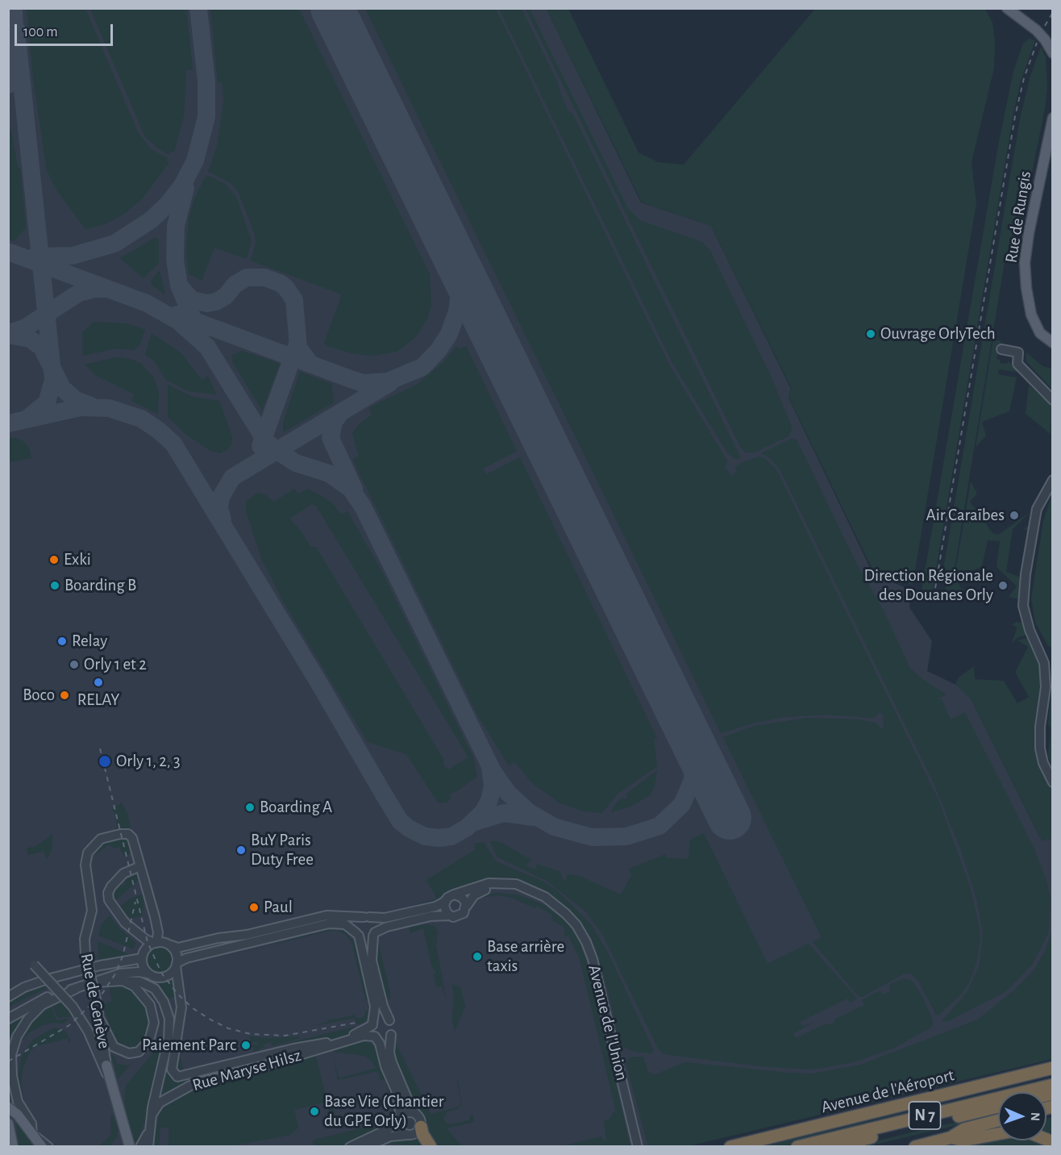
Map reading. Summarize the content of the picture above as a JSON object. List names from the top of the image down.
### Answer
{
  "streets": {
    "highway": ["Avenue de l'Aéroport", "N 7"],
    "main road": ["Rue de Rungis"],
    "street": ["Rue de Genève", "Avenue de l'Union", "Rue Maryse Hilsz"]
  },
  "crossings": [
    ["Rue de Genève", "Avenue de l'Union"],
    ["Rue de Genève", "Rue Maryse Hilsz"],
    ["Avenue de l'Union", "Rue Maryse Hilsz"]
  ],
  "places": [
    "Ouvrage OrlyTech",
    "Air Caraïbes",
    "Exki",
    "Boarding B",
    "Direction Régionale des Douanes Orly",
    "Relay",
    "Orly 1 et 2",
    "RELAY",
    "Boco",
    "Orly 1, 2, 3",
    "Boarding A",
    "BuY Paris Duty Free",
    "Paul",
    "Base arrière taxis",
    "Paiement Parc",
    "Base Vie (Chantier du GPE Orly)"
  ],
  "scale_bar": "100 m",
  "north": "right"
}
